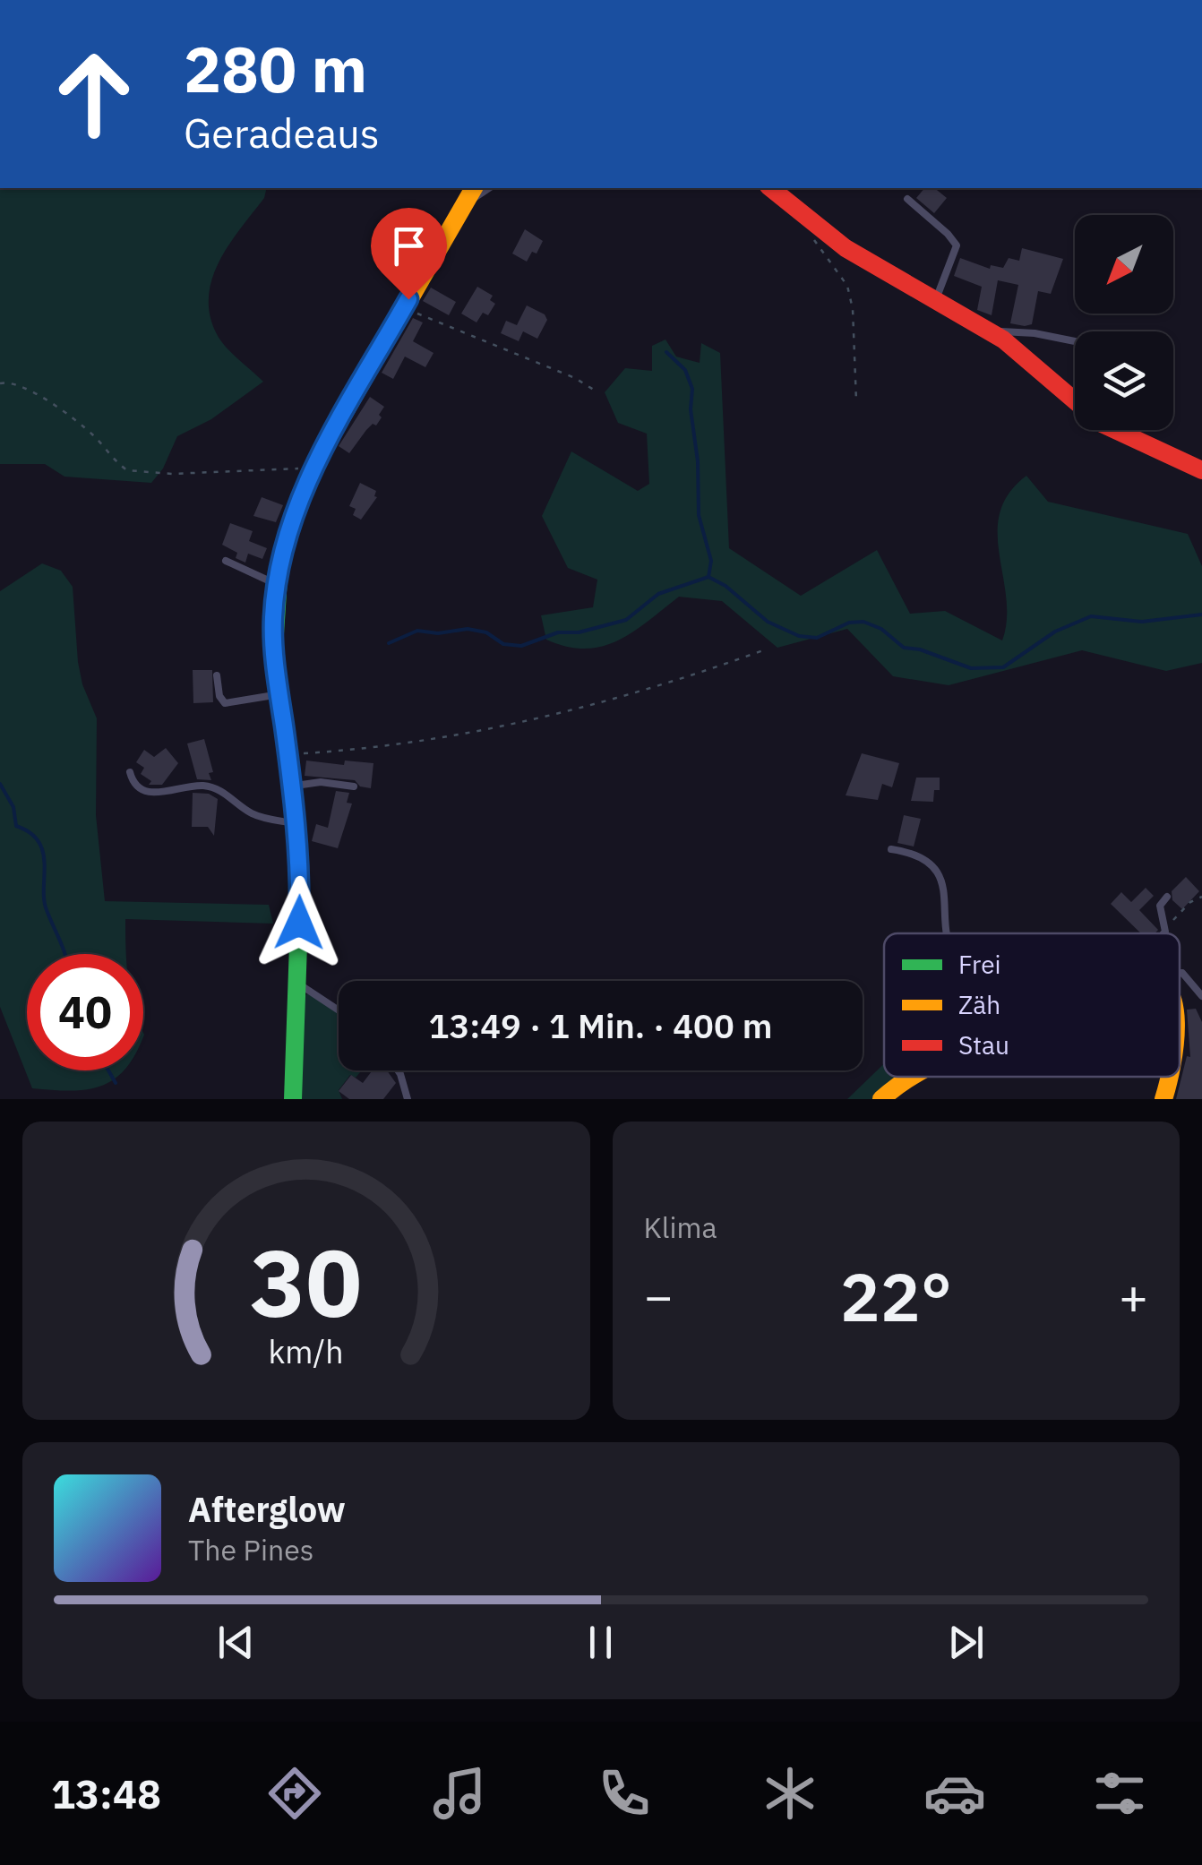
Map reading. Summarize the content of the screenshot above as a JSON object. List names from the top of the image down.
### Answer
{
  "legend": ["Frei", "Zäh", "Stau"],
  "north": "bottom left",
  "page": {
    "turn": ["280 m", "Geradeaus"],
    "limit": "40",
    "trip": "13:49 · 1 Min. · 400 m",
    "tile": "Klima",
    "heat": ["−", "22°", "+"],
    "song": ["Afterglow", "The Pines"],
    "tabs": "13:48",
    "gauge": ["30", "km/h"]
  }
}
